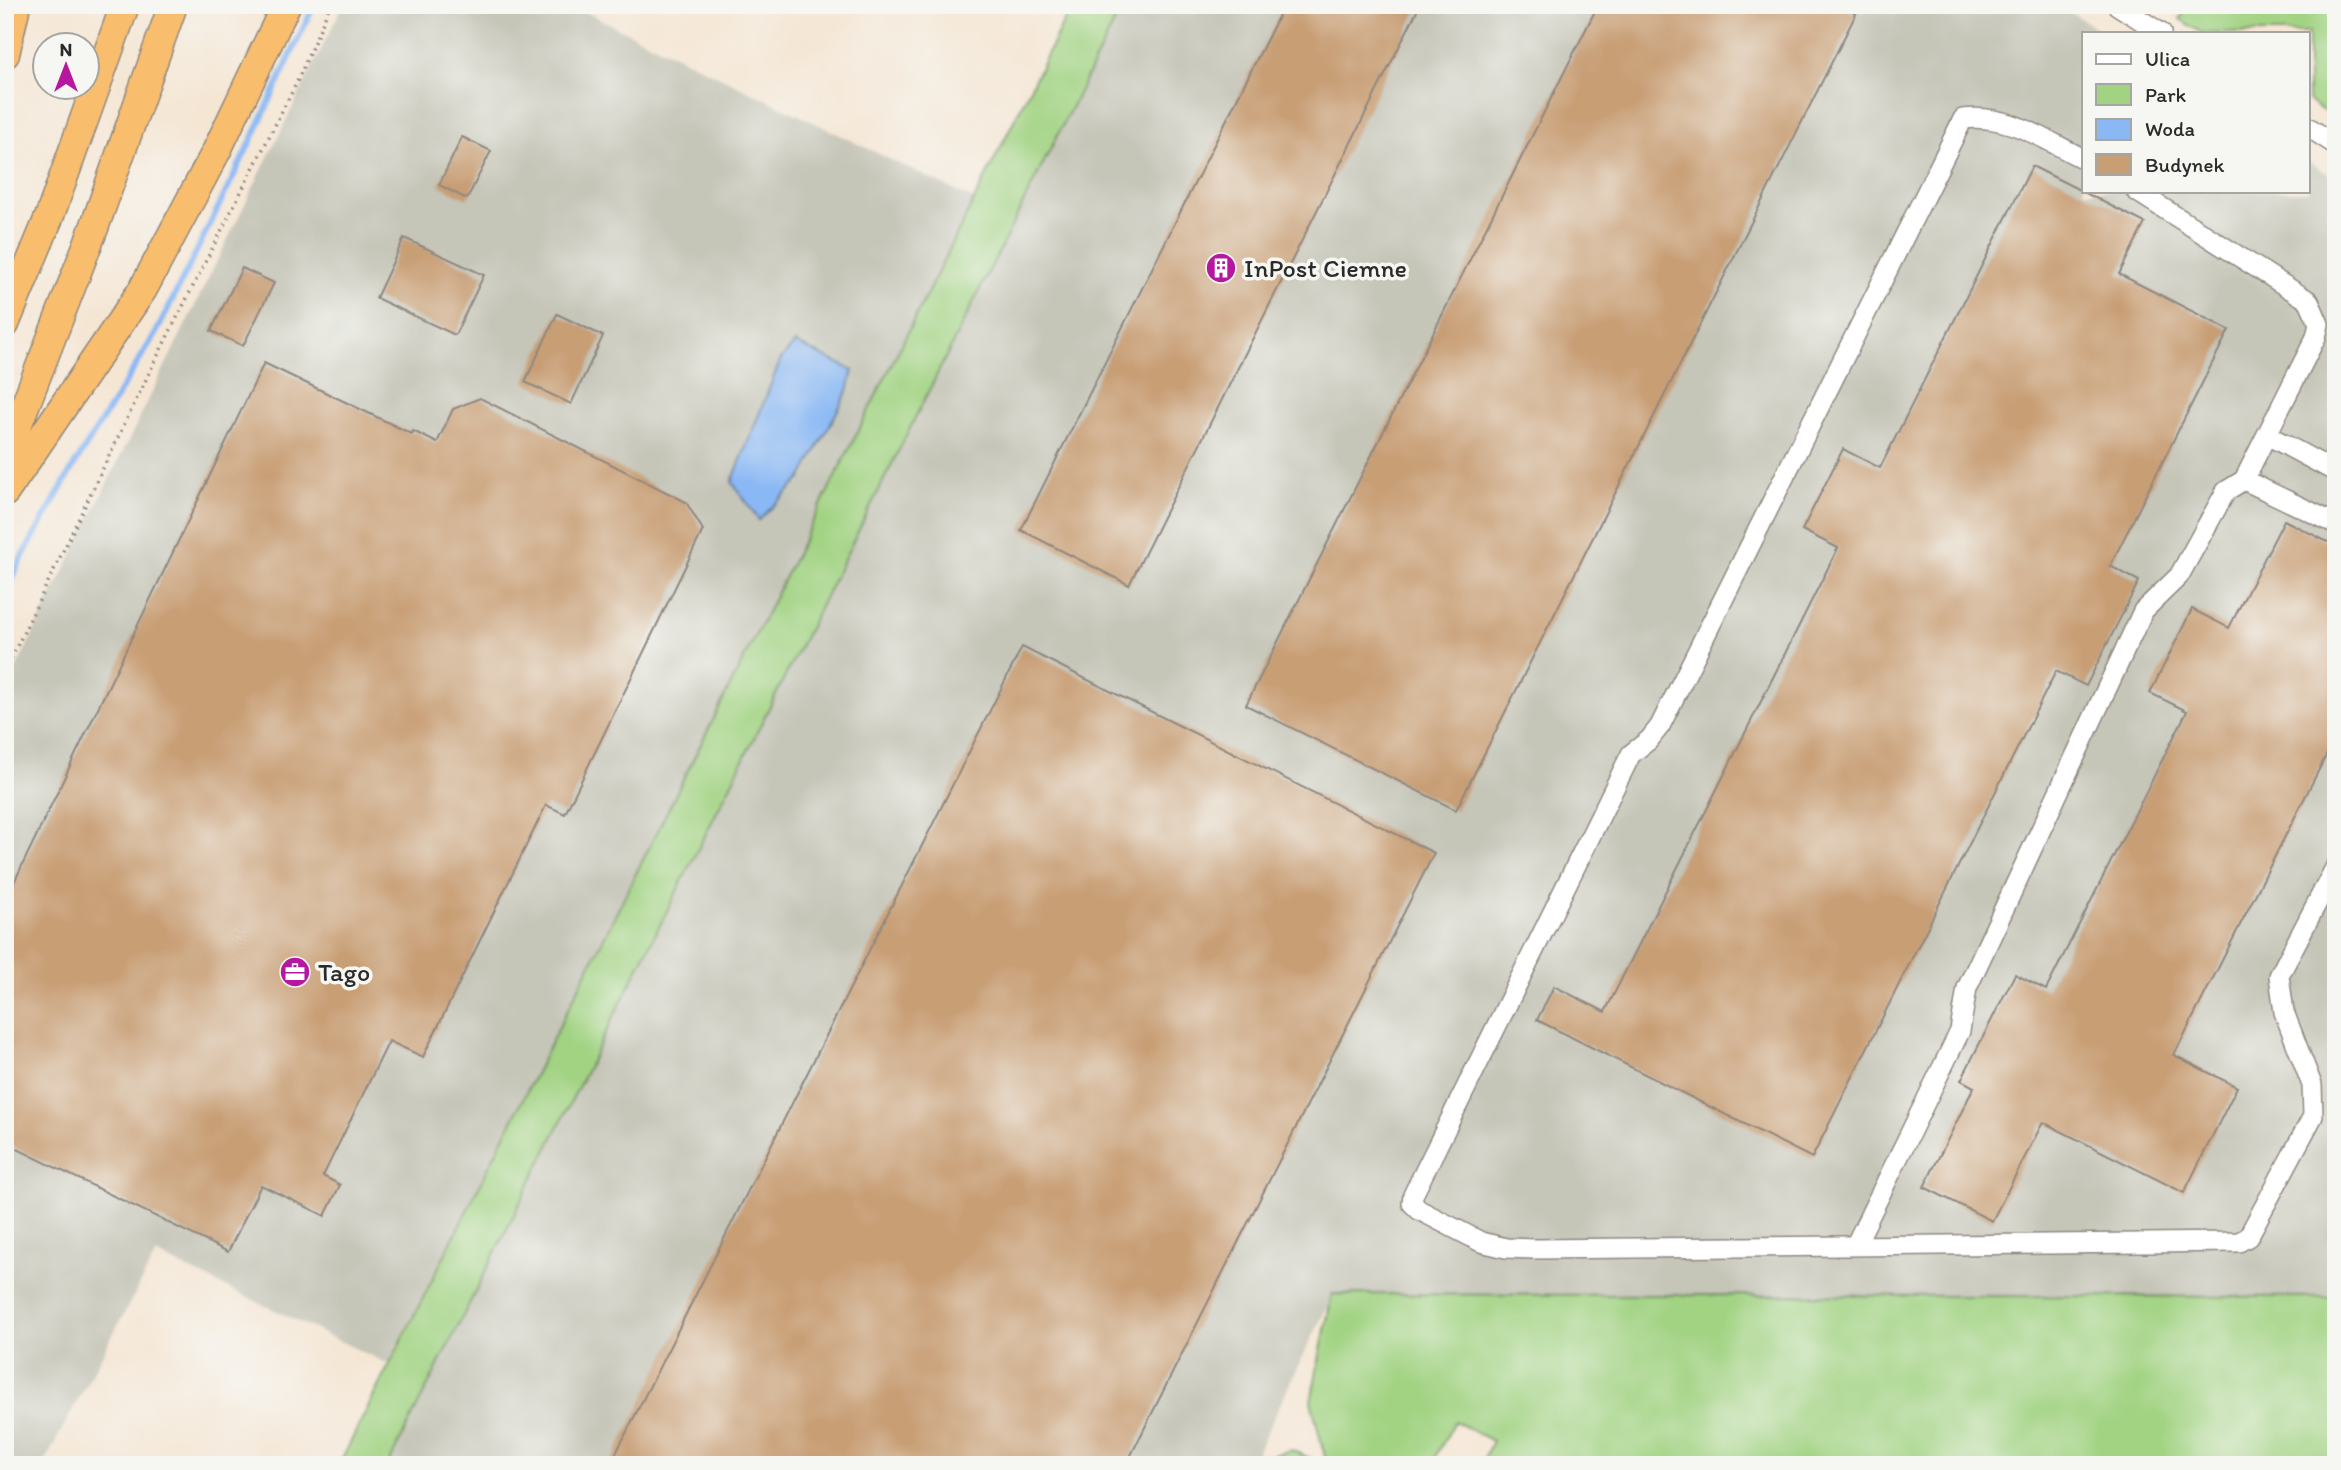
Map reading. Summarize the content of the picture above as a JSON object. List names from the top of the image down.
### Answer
{
  "places": {
    "building": ["InPost Ciemne"],
    "office": ["Tago"]
  },
  "legend": [
    "Ulica",
    "Park",
    "Woda",
    "Budynek"
  ],
  "north": "top"
}
